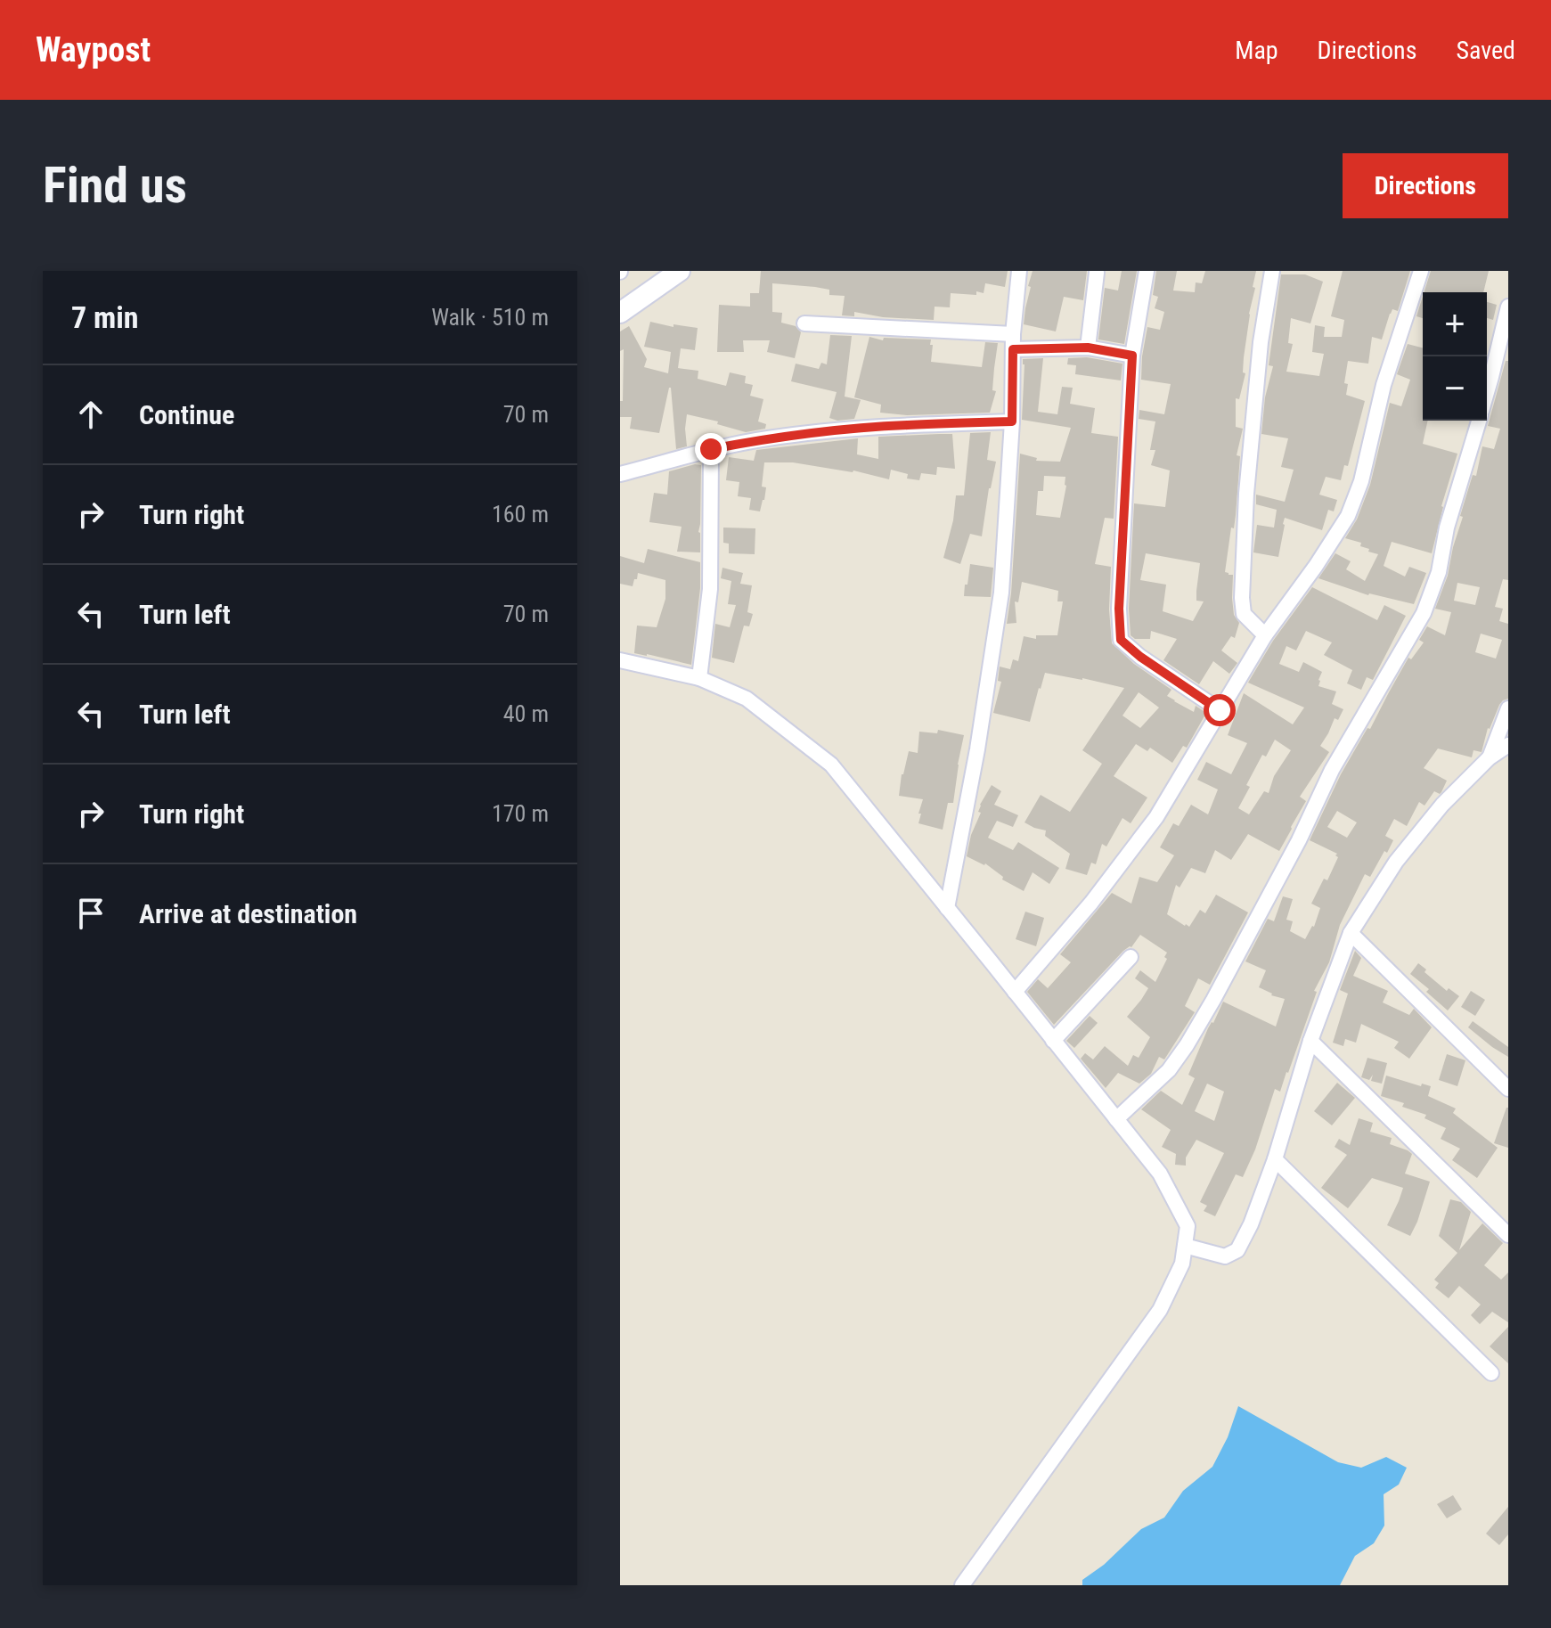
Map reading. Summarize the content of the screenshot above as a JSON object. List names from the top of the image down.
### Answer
{
  "page": {
    "header": "Waypost",
    "nav": ["Map", "Directions", "Saved"],
    "buttons": "Directions",
    "title": "Find us",
    "heading": ["7 min", "Walk · 510 m"],
    "map_buttons": ["+", "−"],
    "list": [
      ["Continue", "70 m"],
      ["Turn right", "160 m"],
      ["Turn left", "70 m"],
      ["Turn left", "40 m"],
      ["Turn right", "170 m"],
      "Arrive at destination"
    ]
  }
}
